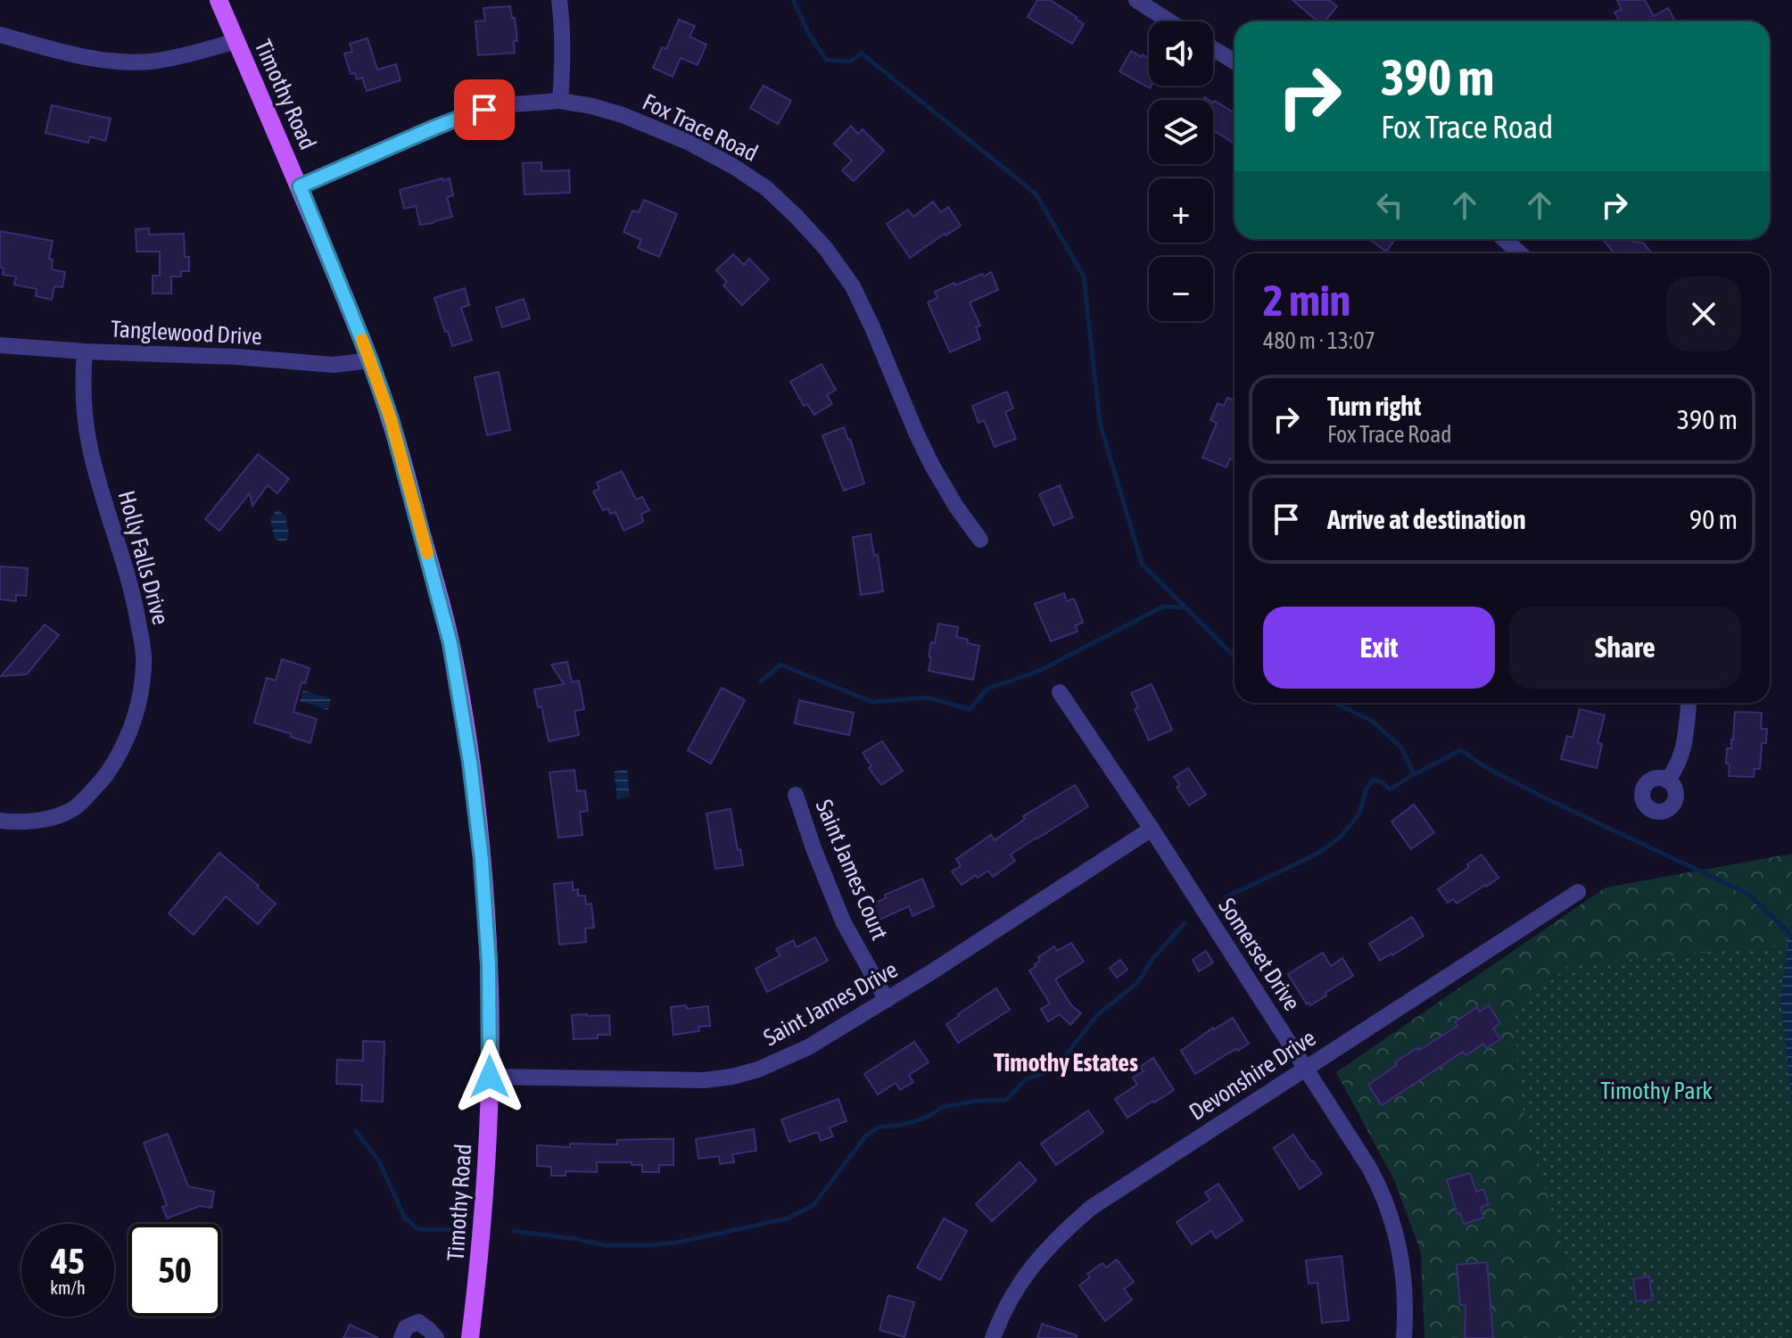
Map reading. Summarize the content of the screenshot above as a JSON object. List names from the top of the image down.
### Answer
{
  "streets": {
    "main road": ["Timothy Road"],
    "street": [
      "Fox Trace Road",
      "Tanglewood Drive",
      "Holly Falls Drive",
      "Saint James Court",
      "Somerset Drive",
      "Saint James Drive",
      "Devonshire Drive"
    ]
  },
  "crossings": [
    ["Timothy Road", "Fox Trace Road"],
    ["Timothy Road", "Tanglewood Drive"],
    ["Timothy Road", "Saint James Drive"],
    ["Tanglewood Drive", "Holly Falls Drive"],
    ["Saint James Court", "Saint James Drive"],
    ["Somerset Drive", "Saint James Drive"],
    ["Somerset Drive", "Devonshire Drive"]
  ],
  "districts": ["Timothy Estates"],
  "parks": ["Timothy Park"],
  "page": {
    "map_buttons": ["+", "−"],
    "turn": ["390 m", "Fox Trace Road"],
    "heading": ["2 min", "480 m · 13:07"],
    "list": [
      {
        "name": "Turn right",
        "note": "Fox Trace Road",
        "value": "390 m"
      },
      {
        "name": "Arrive at destination",
        "value": "90 m"
      }
    ],
    "buttons": ["Exit", "Share"],
    "speed": "45 km/h",
    "limit": "50"
  }
}
